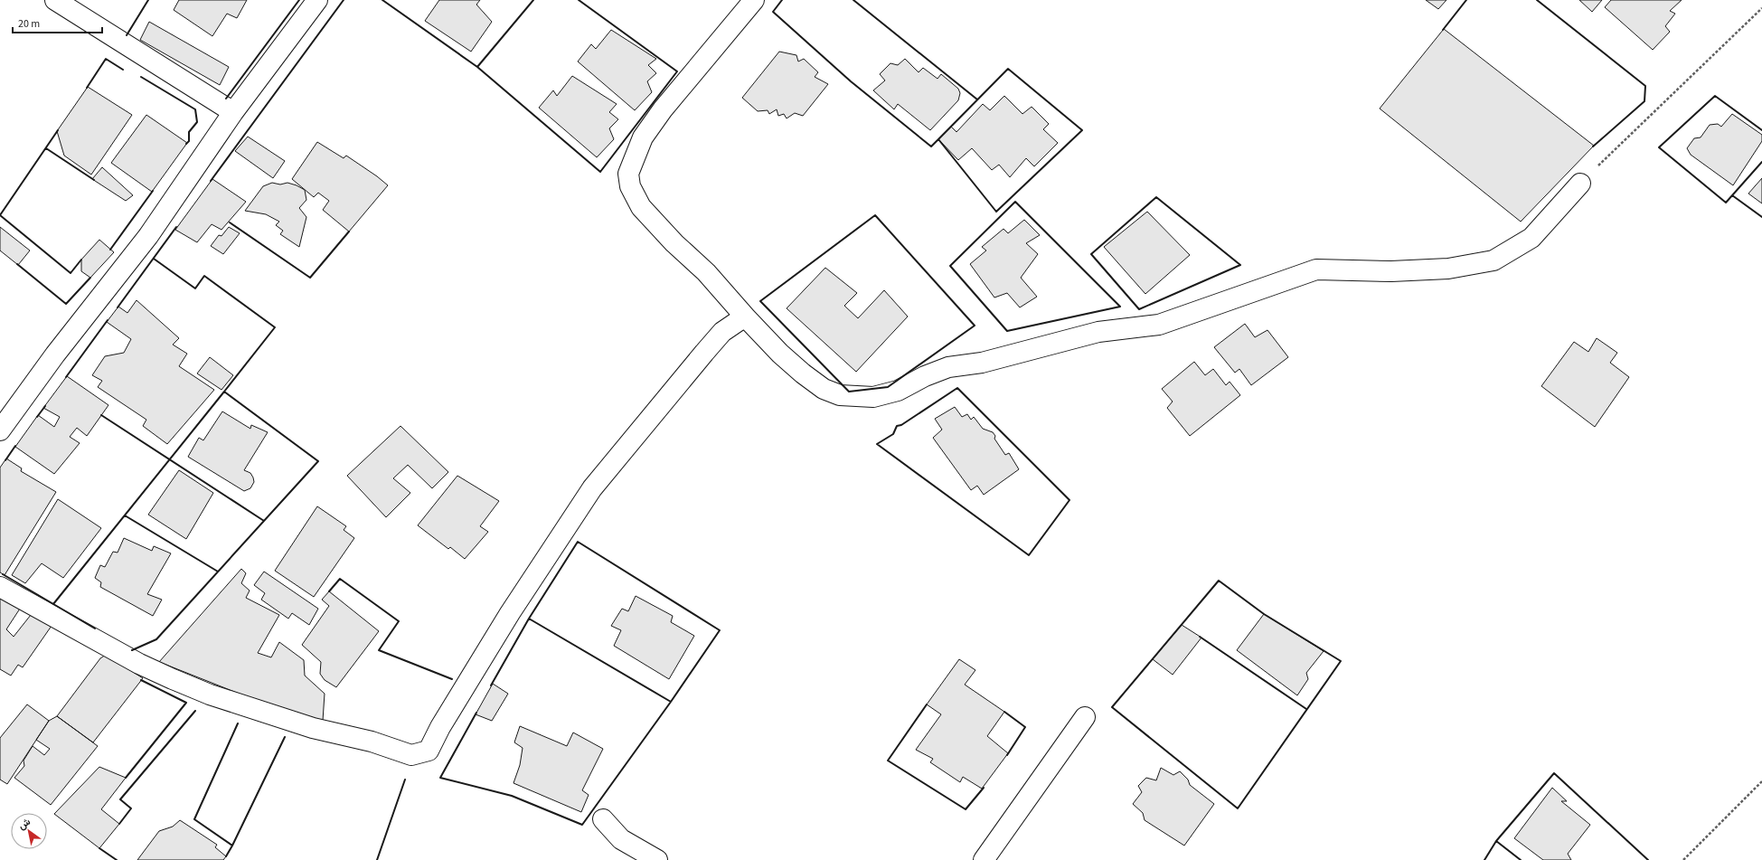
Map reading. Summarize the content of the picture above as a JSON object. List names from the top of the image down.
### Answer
{
  "scale_bar": "20 m",
  "north": "top left"
}
